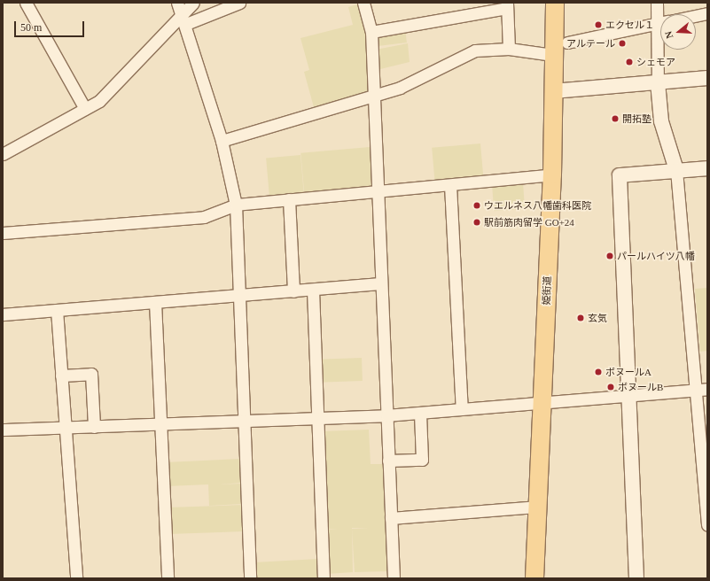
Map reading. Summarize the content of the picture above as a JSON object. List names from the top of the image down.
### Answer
{
  "streets": {
    "main road": ["姫街道"]
  },
  "places": [
    "エクセル１",
    "アルテール",
    "シェモア",
    "開拓塾",
    "ウエルネス八幡歯科医院",
    "駅前筋肉留学 GO+24",
    "パールハイツ八幡",
    "玄気",
    "ボヌールA",
    "ボヌールB"
  ],
  "scale_bar": "50 m",
  "north": "left"
}
